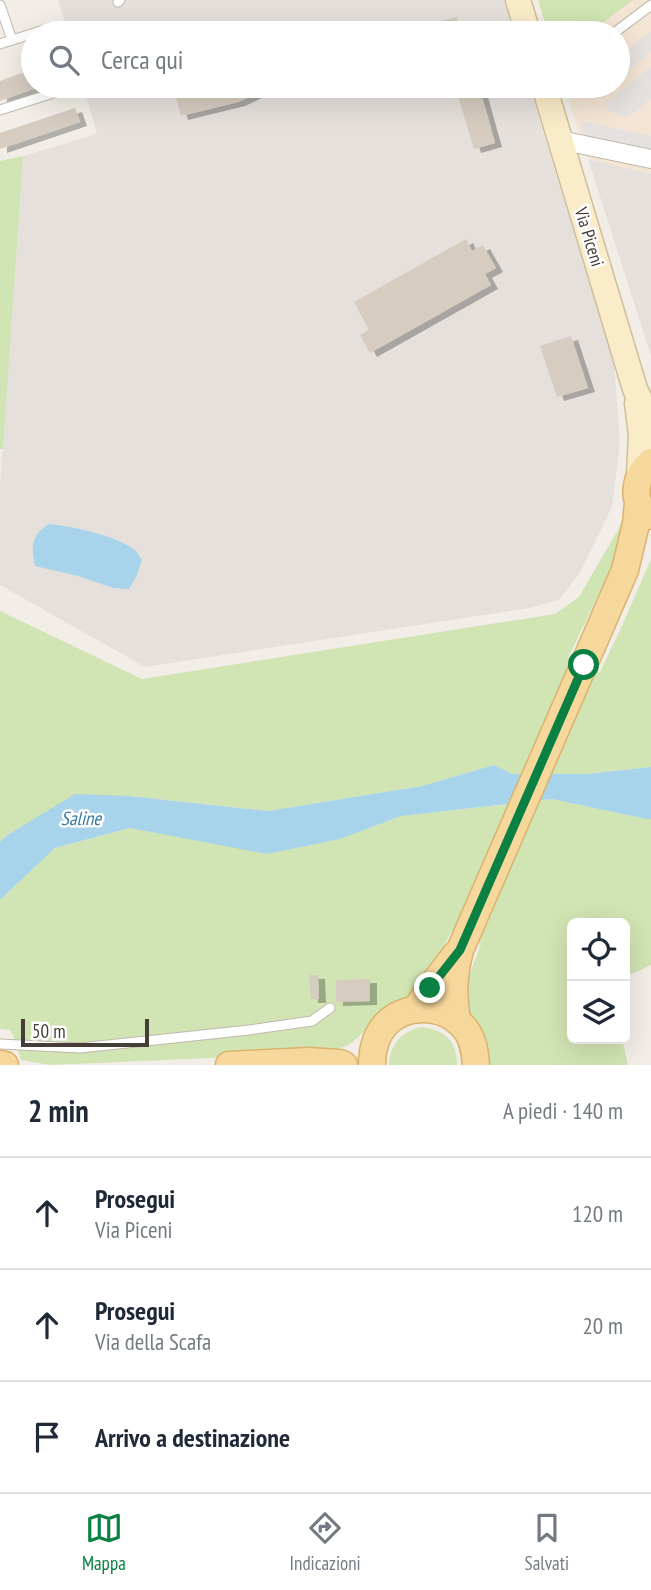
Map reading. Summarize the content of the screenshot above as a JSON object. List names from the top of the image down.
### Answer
{
  "streets": {
    "main road": ["Via Piceni"]
  },
  "water": ["Saline"],
  "scale_bar": "50 m",
  "page": {
    "search": "Cerca qui",
    "scale": "50 m",
    "heading": ["2 min", "A piedi · 140 m"],
    "list": [
      ["Prosegui", "Via Piceni", "120 m"],
      ["Prosegui", "Via della Scafa", "20 m"],
      "Arrivo a destinazione"
    ],
    "nav": ["Mappa", "Indicazioni", "Salvati"]
  }
}
